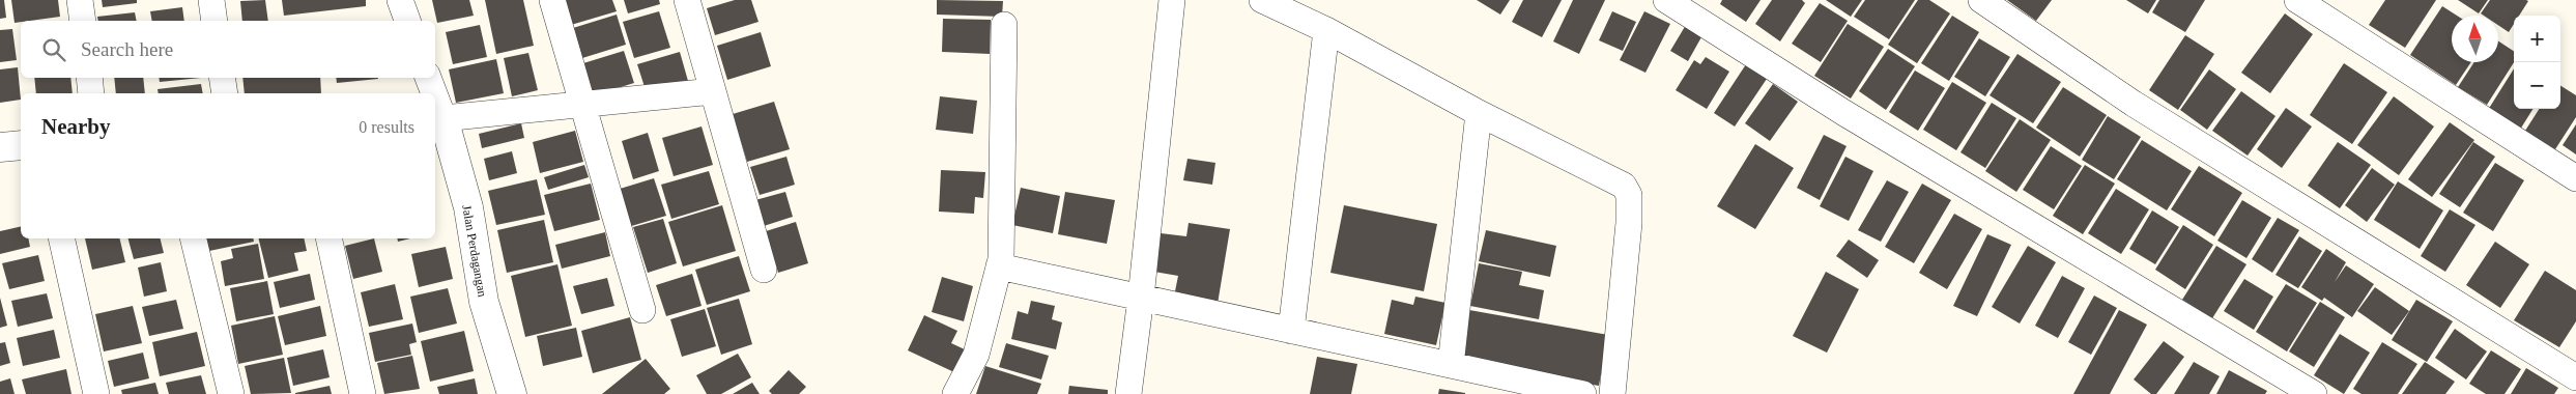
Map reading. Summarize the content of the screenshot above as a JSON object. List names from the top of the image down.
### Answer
{
  "streets": {
    "street": ["Jalan Perdagangan"]
  },
  "north": "top",
  "page": {
    "map_buttons": ["+", "−"],
    "search": "Search here",
    "heading": ["Nearby", "0 results"]
  }
}
